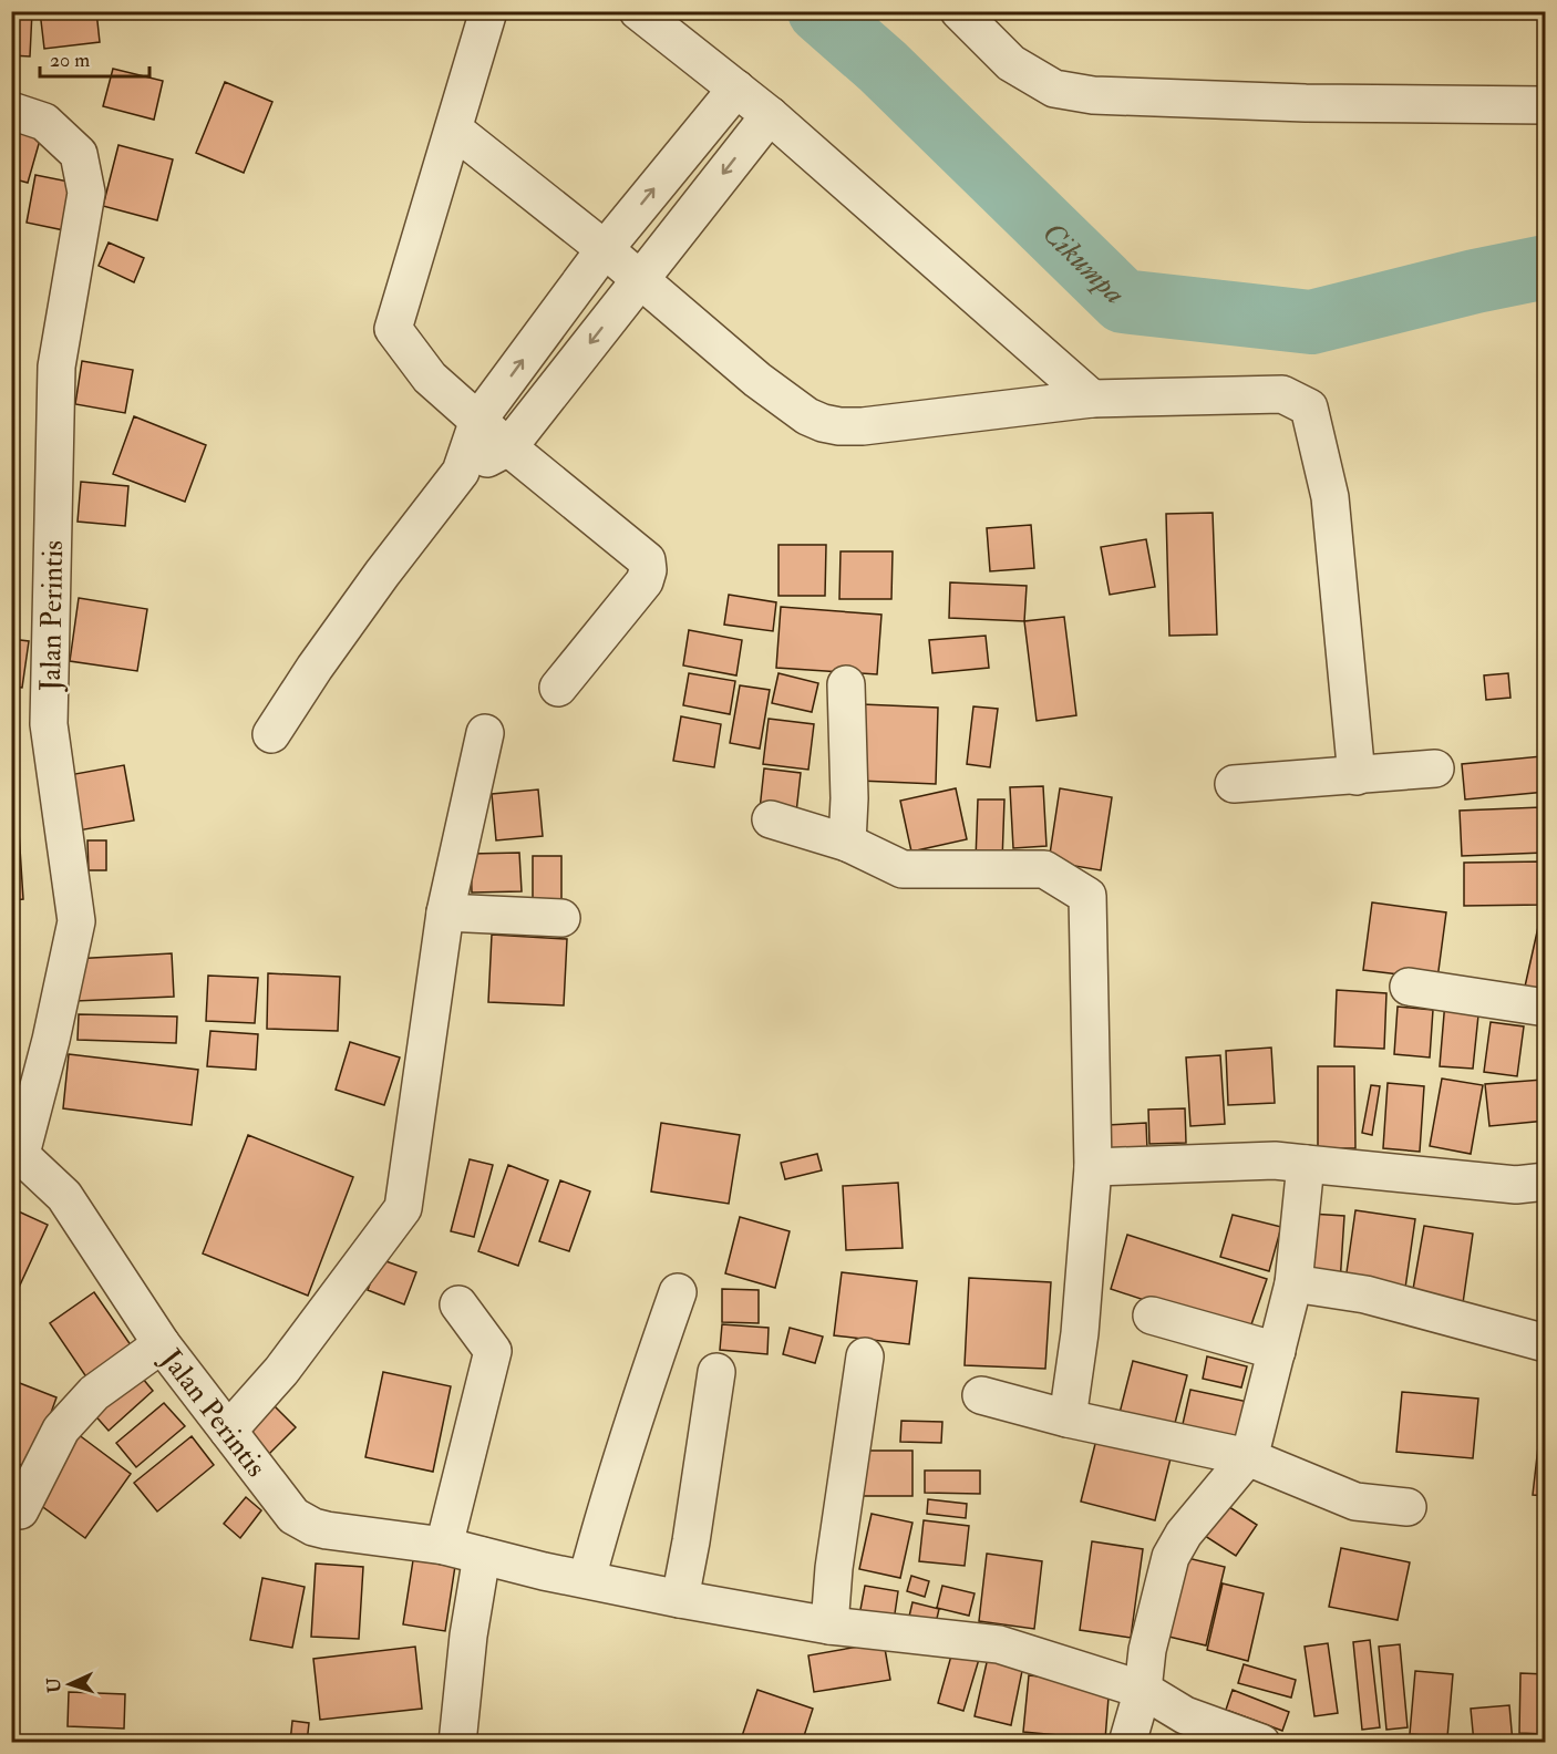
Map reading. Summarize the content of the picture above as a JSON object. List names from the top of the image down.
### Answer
{
  "streets": {
    "street": ["Jalan Perintis"]
  },
  "water": ["Cikumpa"],
  "scale_bar": "20 m",
  "north": "left"
}
